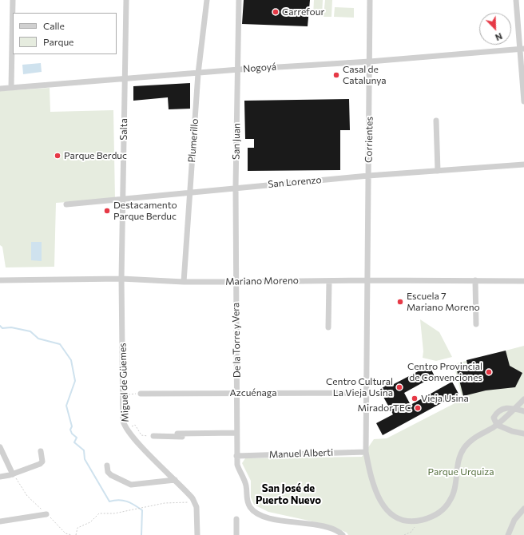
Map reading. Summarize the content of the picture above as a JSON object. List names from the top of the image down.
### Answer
{
  "streets": {
    "street": [
      "Nogoyá",
      "Salta",
      "Corrientes",
      "Plumerillo",
      "San Juan",
      "San Lorenzo",
      "Mariano Moreno",
      "De la Torre y Vera",
      "Miguel de Güemes",
      "Azcuénaga",
      "Manuel Alberti"
    ]
  },
  "crossings": [
    ["Nogoyá", "Salta"],
    ["Nogoyá", "Corrientes"],
    ["Nogoyá", "Plumerillo"],
    ["Nogoyá", "San Juan"],
    ["Salta", "San Lorenzo"],
    ["Salta", "Mariano Moreno"],
    ["Salta", "Miguel de Güemes"],
    ["Corrientes", "San Lorenzo"],
    ["Corrientes", "Mariano Moreno"],
    ["Corrientes", "Azcuénaga"],
    ["Corrientes", "Manuel Alberti"],
    ["Plumerillo", "San Lorenzo"],
    ["Plumerillo", "Mariano Moreno"],
    ["San Juan", "San Lorenzo"],
    ["San Juan", "Mariano Moreno"],
    ["San Juan", "De la Torre y Vera"],
    ["Mariano Moreno", "De la Torre y Vera"],
    ["Mariano Moreno", "Miguel de Güemes"],
    ["De la Torre y Vera", "Azcuénaga"],
    ["De la Torre y Vera", "Manuel Alberti"]
  ],
  "districts": ["San José de Puerto Nuevo"],
  "parks": ["Parque Urquiza"],
  "places": [
    "Carrefour",
    "Casal de Catalunya",
    "Parque Berduc",
    "Destacamento Parque Berduc",
    "Escuela 7 Mariano Moreno",
    "Centro Provincial de Convenciones",
    "Centro Cultural La Vieja Usina",
    "Vieja Usina",
    "MiradorTEC"
  ],
  "legend": ["Calle", "Parque"],
  "north": "bottom right"
}
